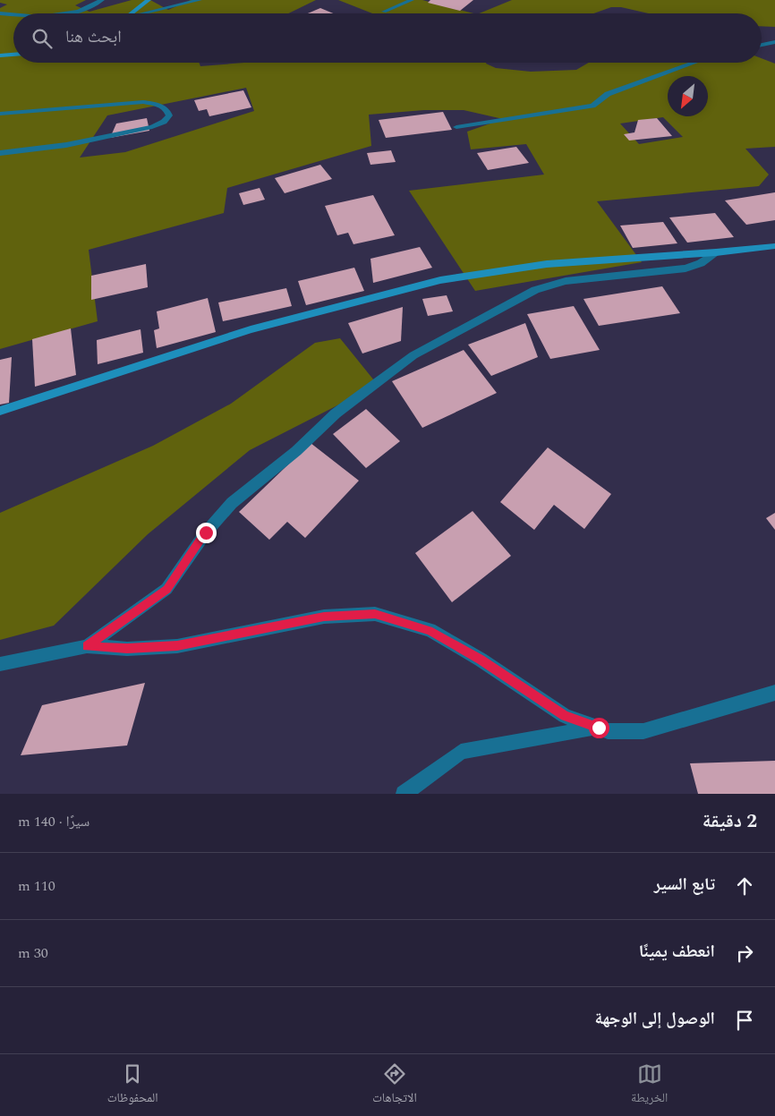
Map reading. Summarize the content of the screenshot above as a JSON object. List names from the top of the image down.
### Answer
{
  "north": "bottom left",
  "page": {
    "search": "ابحث هنا",
    "heading": ["2 دقيقة", "سيرًا · 140 m"],
    "list": [
      ["تابع السير", "110 m"],
      ["انعطف يمينًا", "30 m"],
      "الوصول إلى الوجهة"
    ],
    "nav": ["الخريطة", "الاتجاهات", "المحفوظات"]
  }
}
